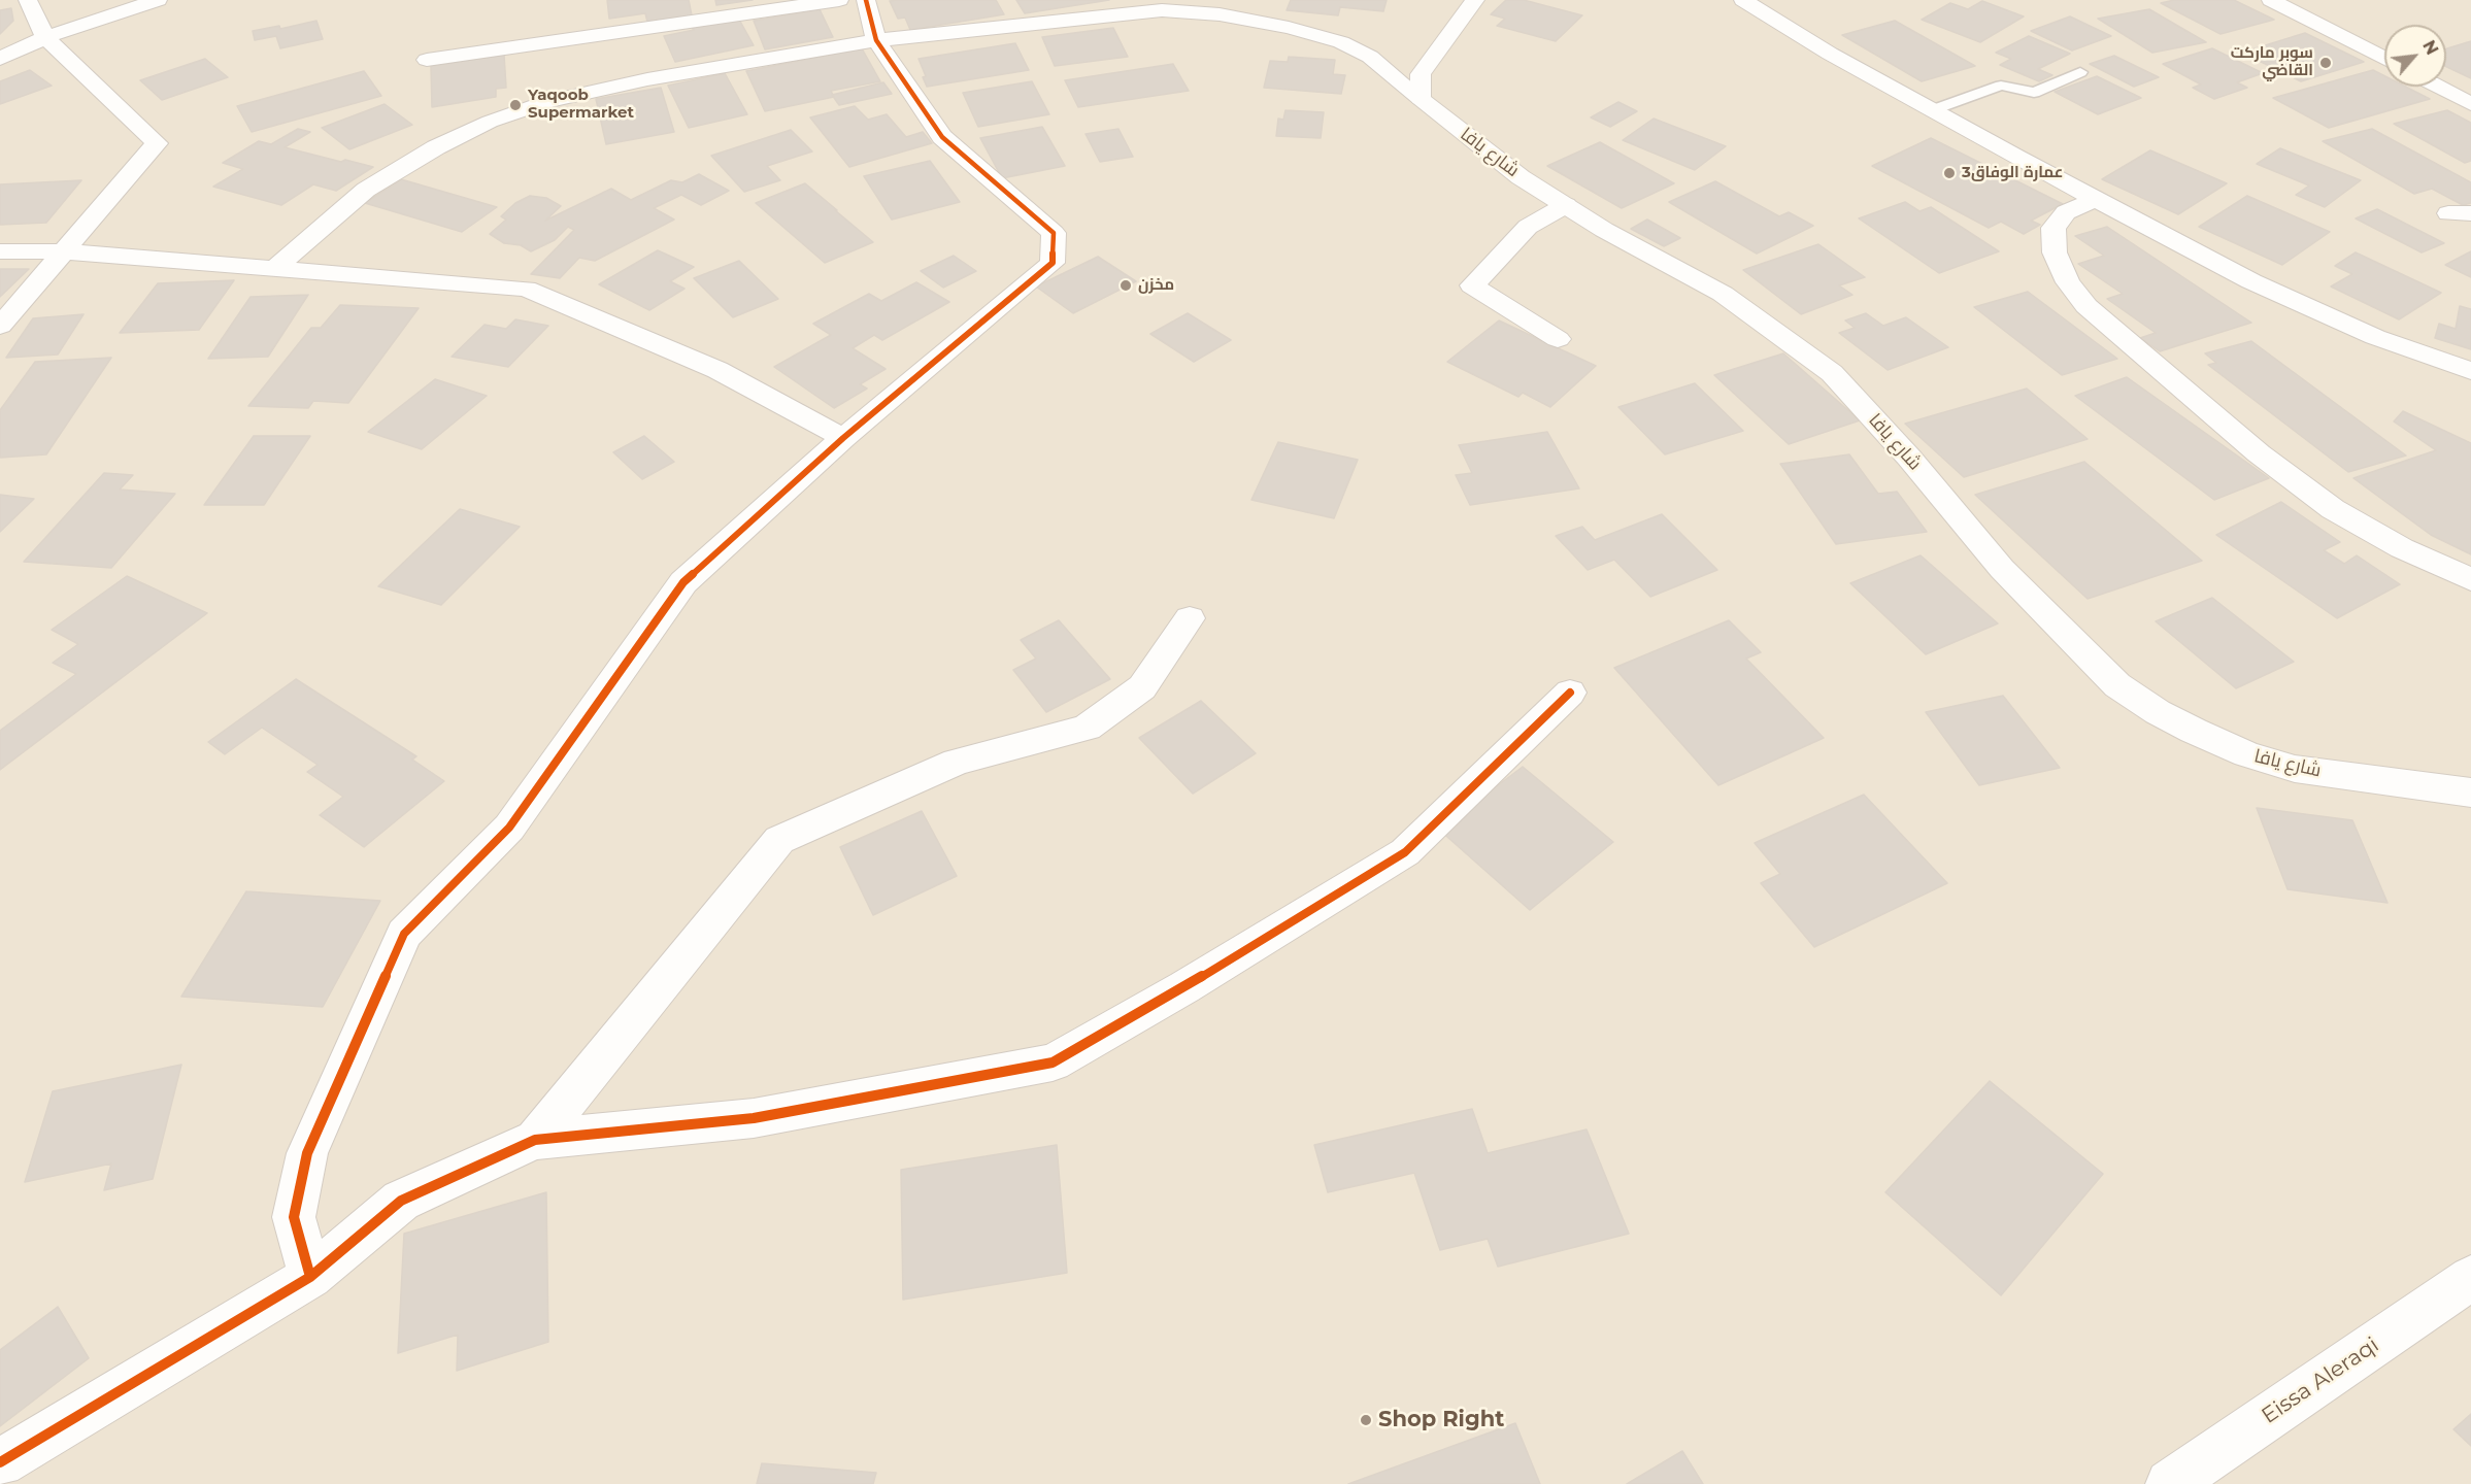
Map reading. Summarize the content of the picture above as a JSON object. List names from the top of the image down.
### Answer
{
  "streets": {
    "street": ["شارع يافا", "Eissa Aleraqi"]
  },
  "places": [
    "سوبر ماركت القاضي",
    "Yaqoob Supermarket",
    "عمارة الوفاق3",
    "مخزن",
    "Shop Right"
  ],
  "north": "top right"
}
